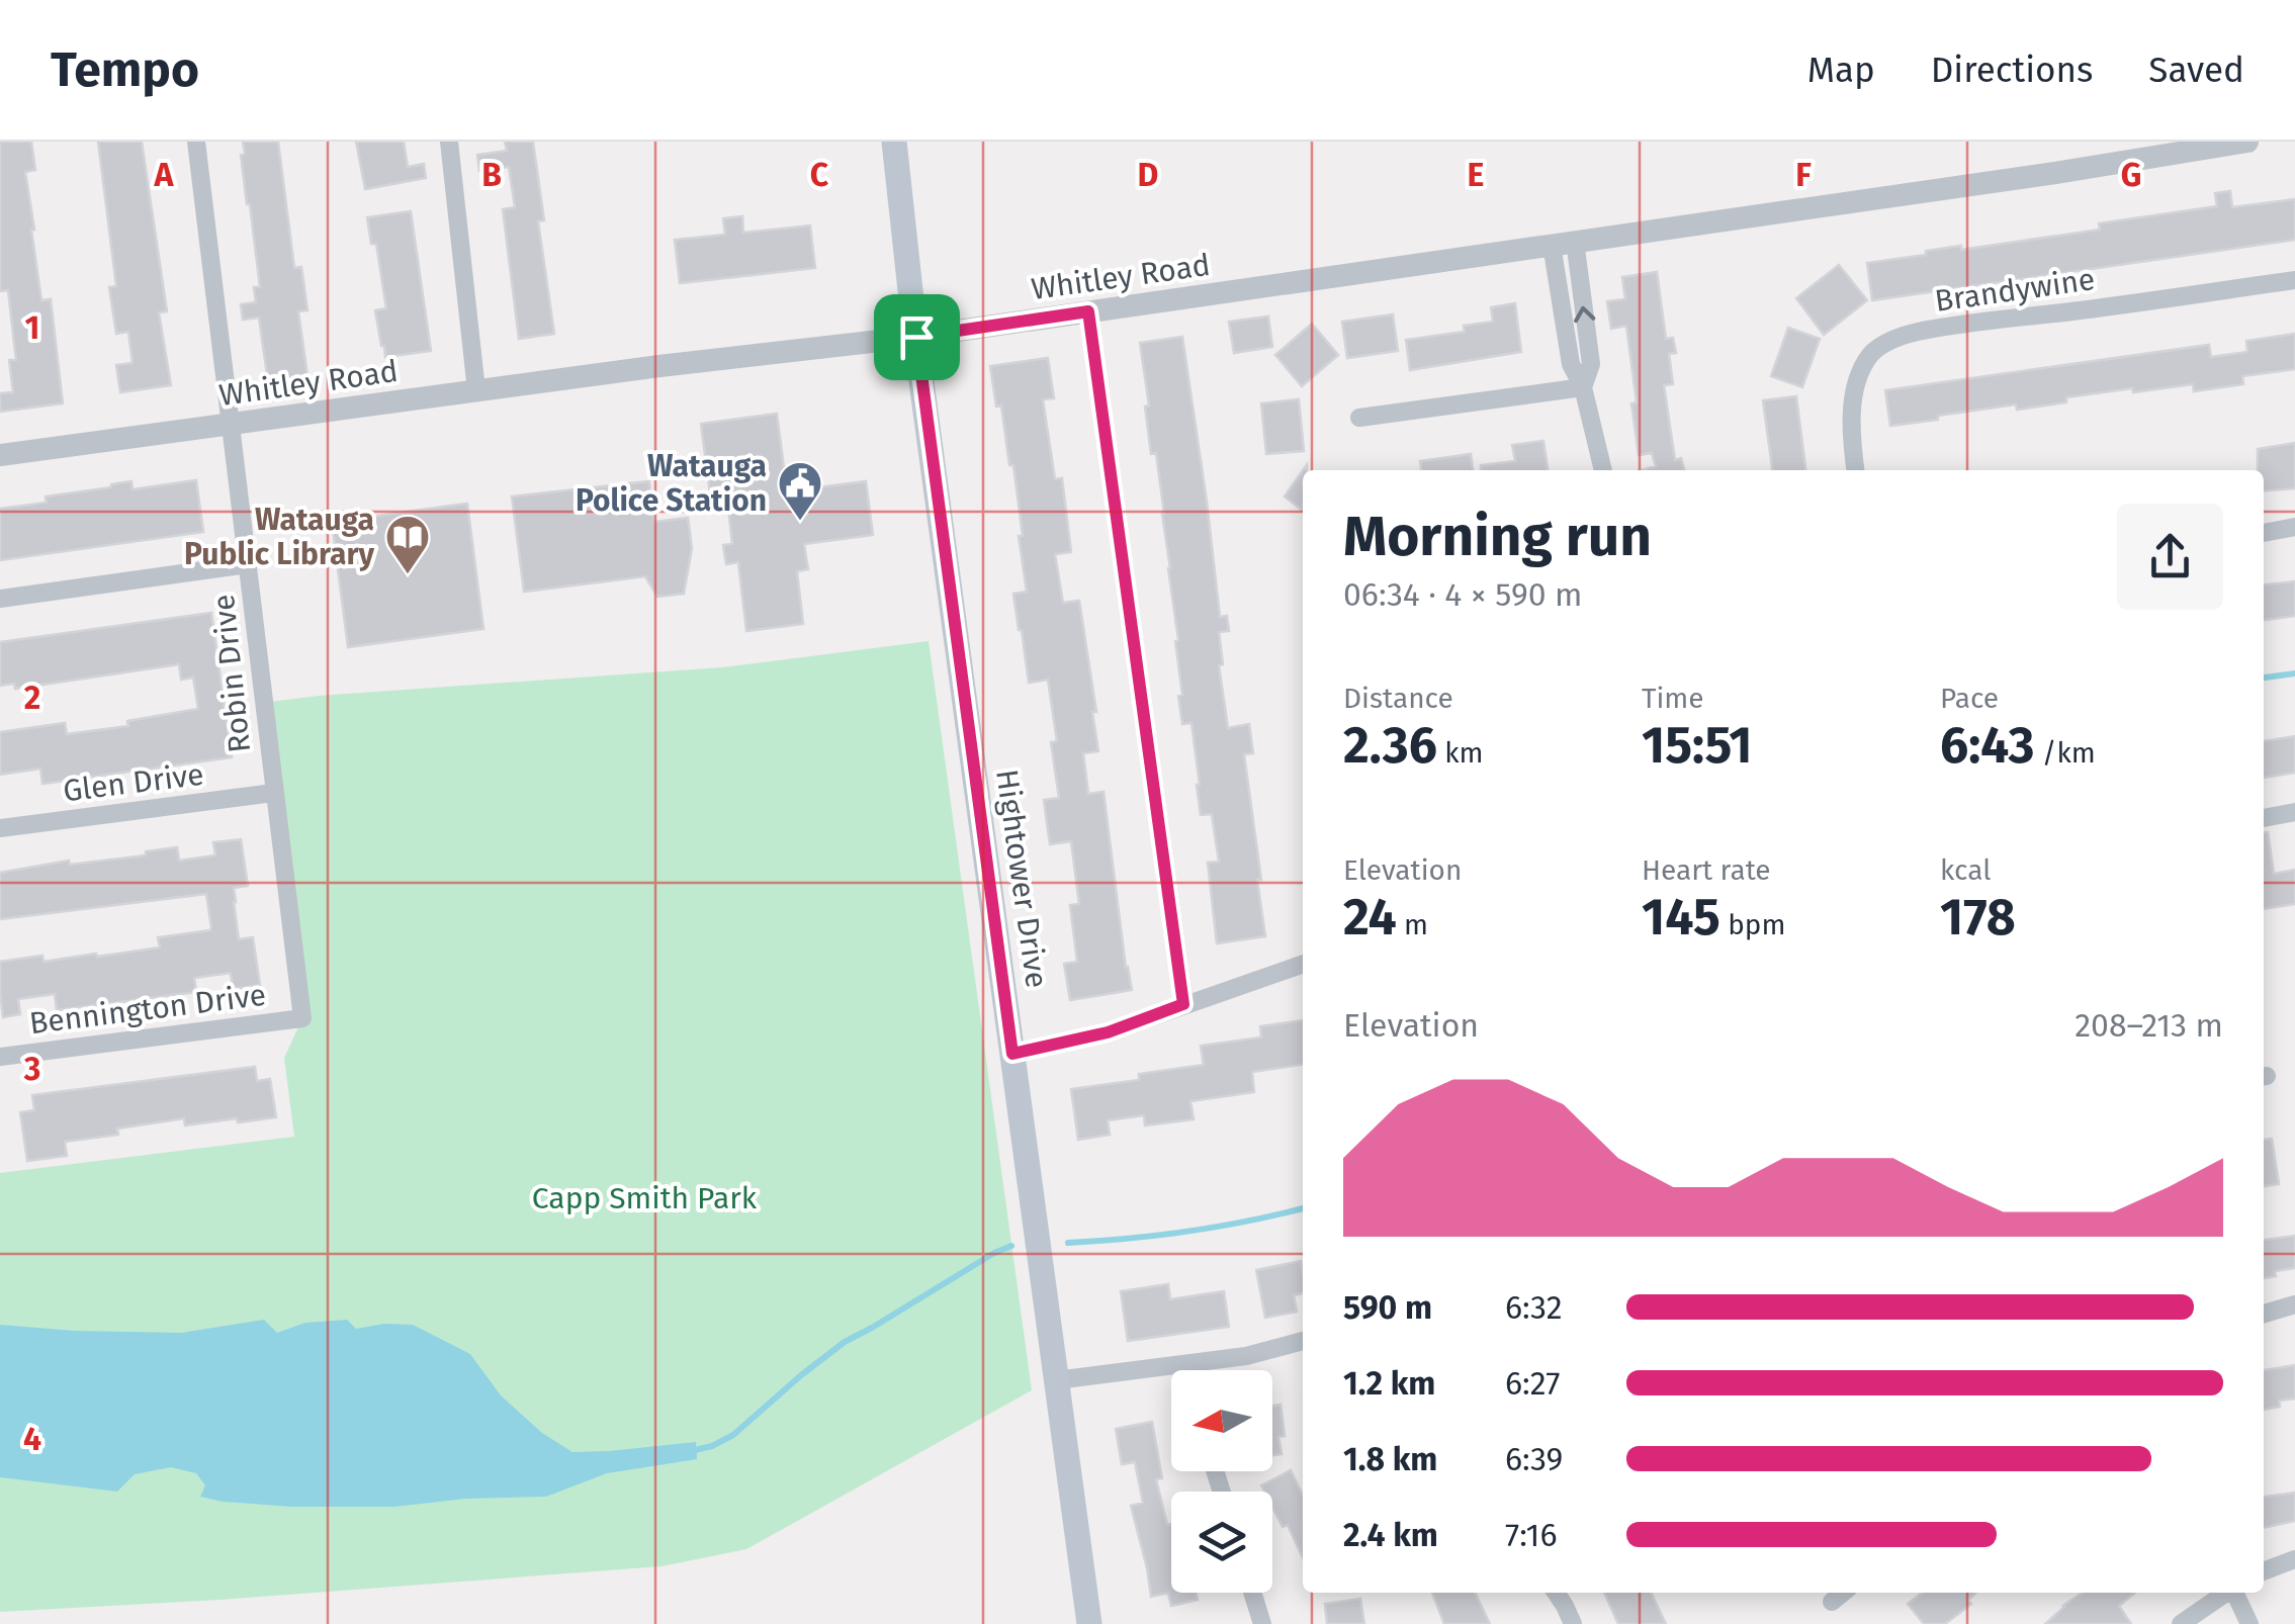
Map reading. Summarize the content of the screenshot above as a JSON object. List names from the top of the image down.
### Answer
{
  "streets": {
    "main road": ["Hightower Drive"],
    "street": [
      "Whitley Road",
      "Brandywine",
      "Robin Drive",
      "Glen Drive",
      "Bennington Drive"
    ]
  },
  "crossings": [
    ["Whitley Road", "Robin Drive"],
    ["Whitley Road", "Hightower Drive"],
    ["Robin Drive", "Glen Drive"],
    ["Robin Drive", "Bennington Drive"]
  ],
  "parks": ["Capp Smith Park"],
  "places": {
    "public building": ["Watauga Police Station"],
    "library": ["Watauga Public Library"]
  },
  "north": "left",
  "page": {
    "header": "Tempo",
    "nav": ["Map", "Directions", "Saved"],
    "heading": ["Morning run", "06:34 · 4 × 590 m"],
    "stats": [
      ["Distance", "2.36 km"],
      ["Time", "15:51"],
      ["Pace", "6:43 /km"],
      ["Elevation", "24 m"],
      ["Heart rate", "145 bpm"],
      ["kcal", "178"]
    ],
    "chart": ["Elevation", "208–213 m"],
    "list": [
      {
        "name": "590 m",
        "note": "6:32"
      },
      {
        "name": "1.2 km",
        "note": "6:27"
      },
      {
        "name": "1.8 km",
        "note": "6:39"
      },
      {
        "name": "2.4 km",
        "note": "7:16"
      }
    ]
  },
  "grid": {
    "columns": [
      "A",
      "B",
      "C",
      "D",
      "E",
      "F",
      "G"
    ],
    "rows": [
      "1",
      "2",
      "3",
      "4"
    ]
  }
}
